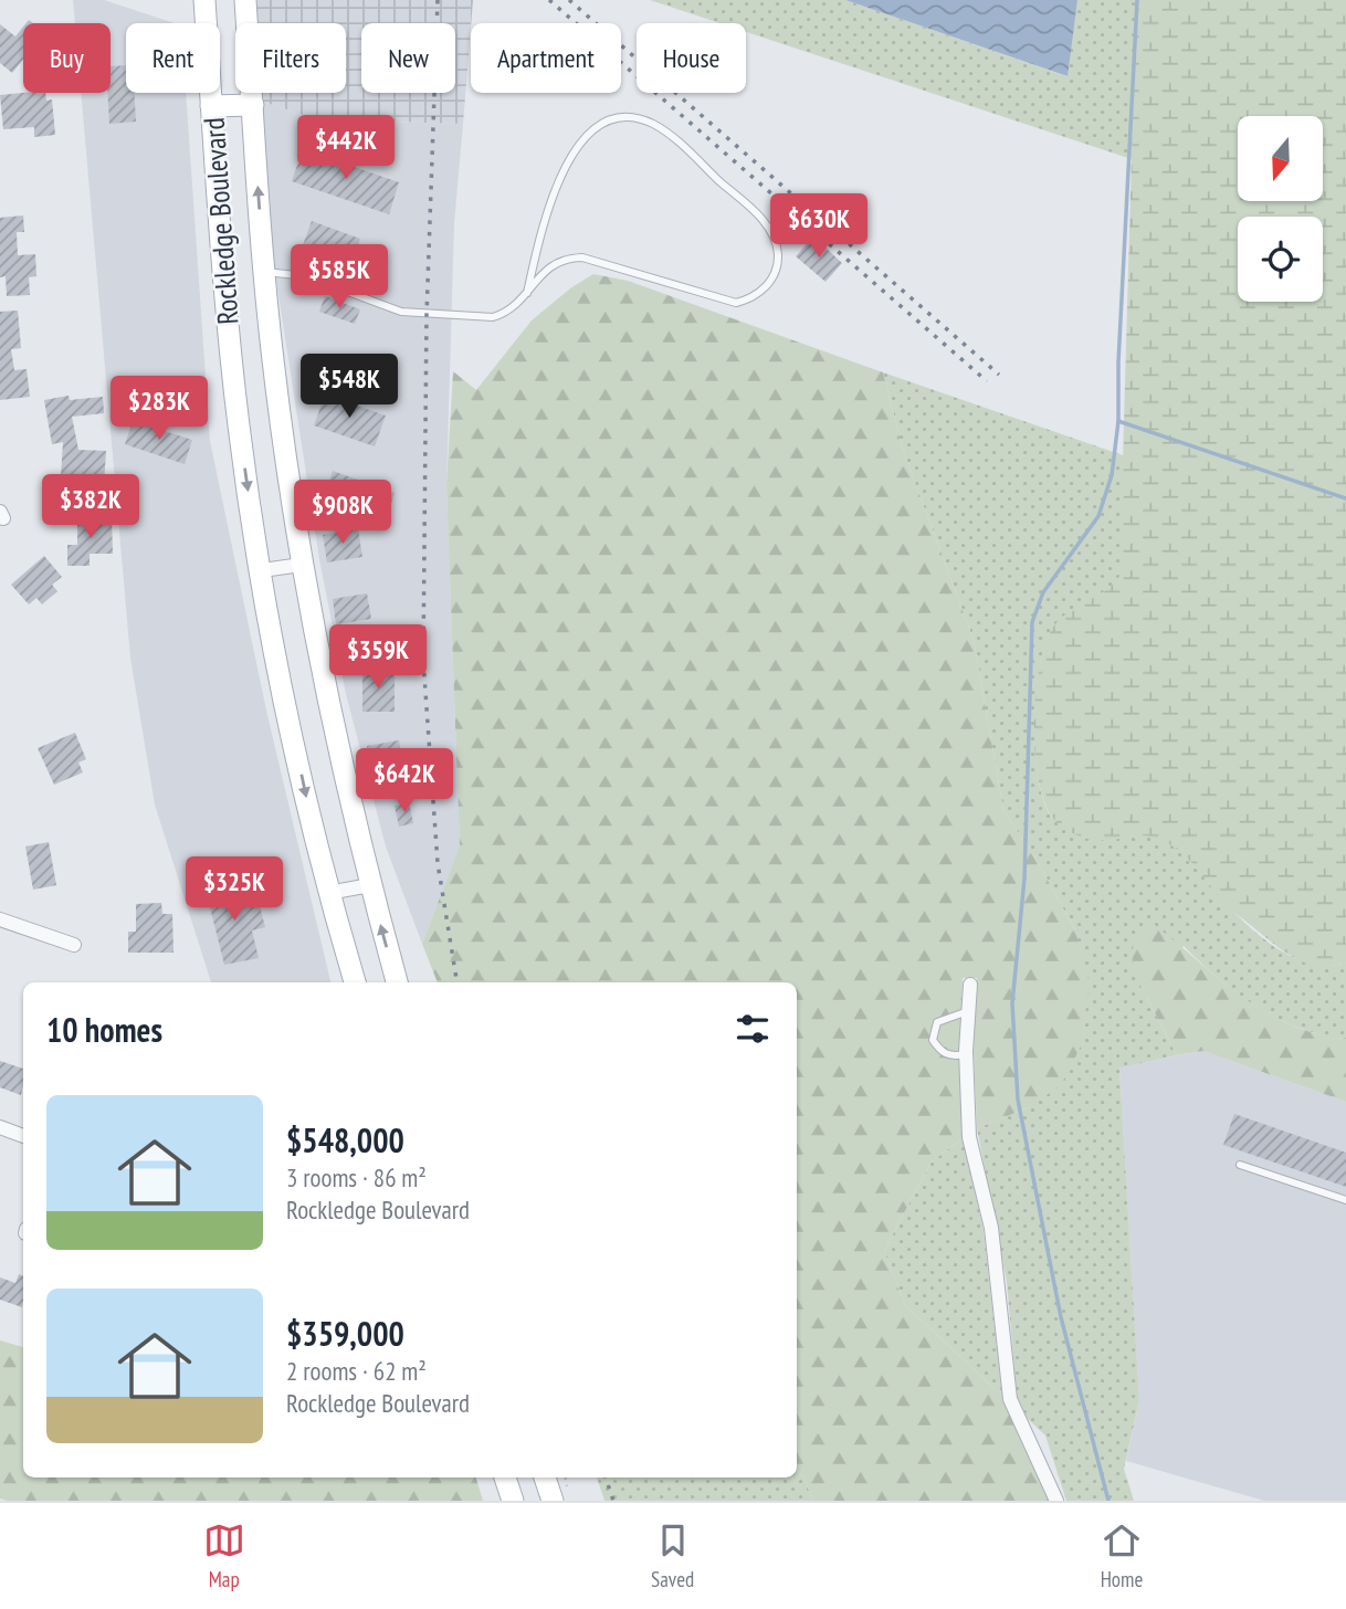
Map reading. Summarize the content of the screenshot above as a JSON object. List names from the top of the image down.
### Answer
{
  "streets": {
    "main road": ["Rockledge Boulevard"]
  },
  "north": "bottom",
  "page": {
    "chip": [
      "Buy",
      "Rent",
      "Filters",
      "New",
      "Apartment",
      "House"
    ],
    "price": [
      "$442K",
      "$630K",
      "$585K",
      "$548K",
      "$283K",
      "$382K",
      "$908K",
      "$359K",
      "$642K",
      "$325K"
    ],
    "heading": "10 homes",
    "list": [
      {
        "name": "$548,000",
        "note": "3 rooms · 86 m² · Rockledge Boulevard"
      },
      {
        "name": "$359,000",
        "note": "2 rooms · 62 m² · Rockledge Boulevard"
      }
    ],
    "tabs": ["Map", "Saved", "Home"]
  }
}
